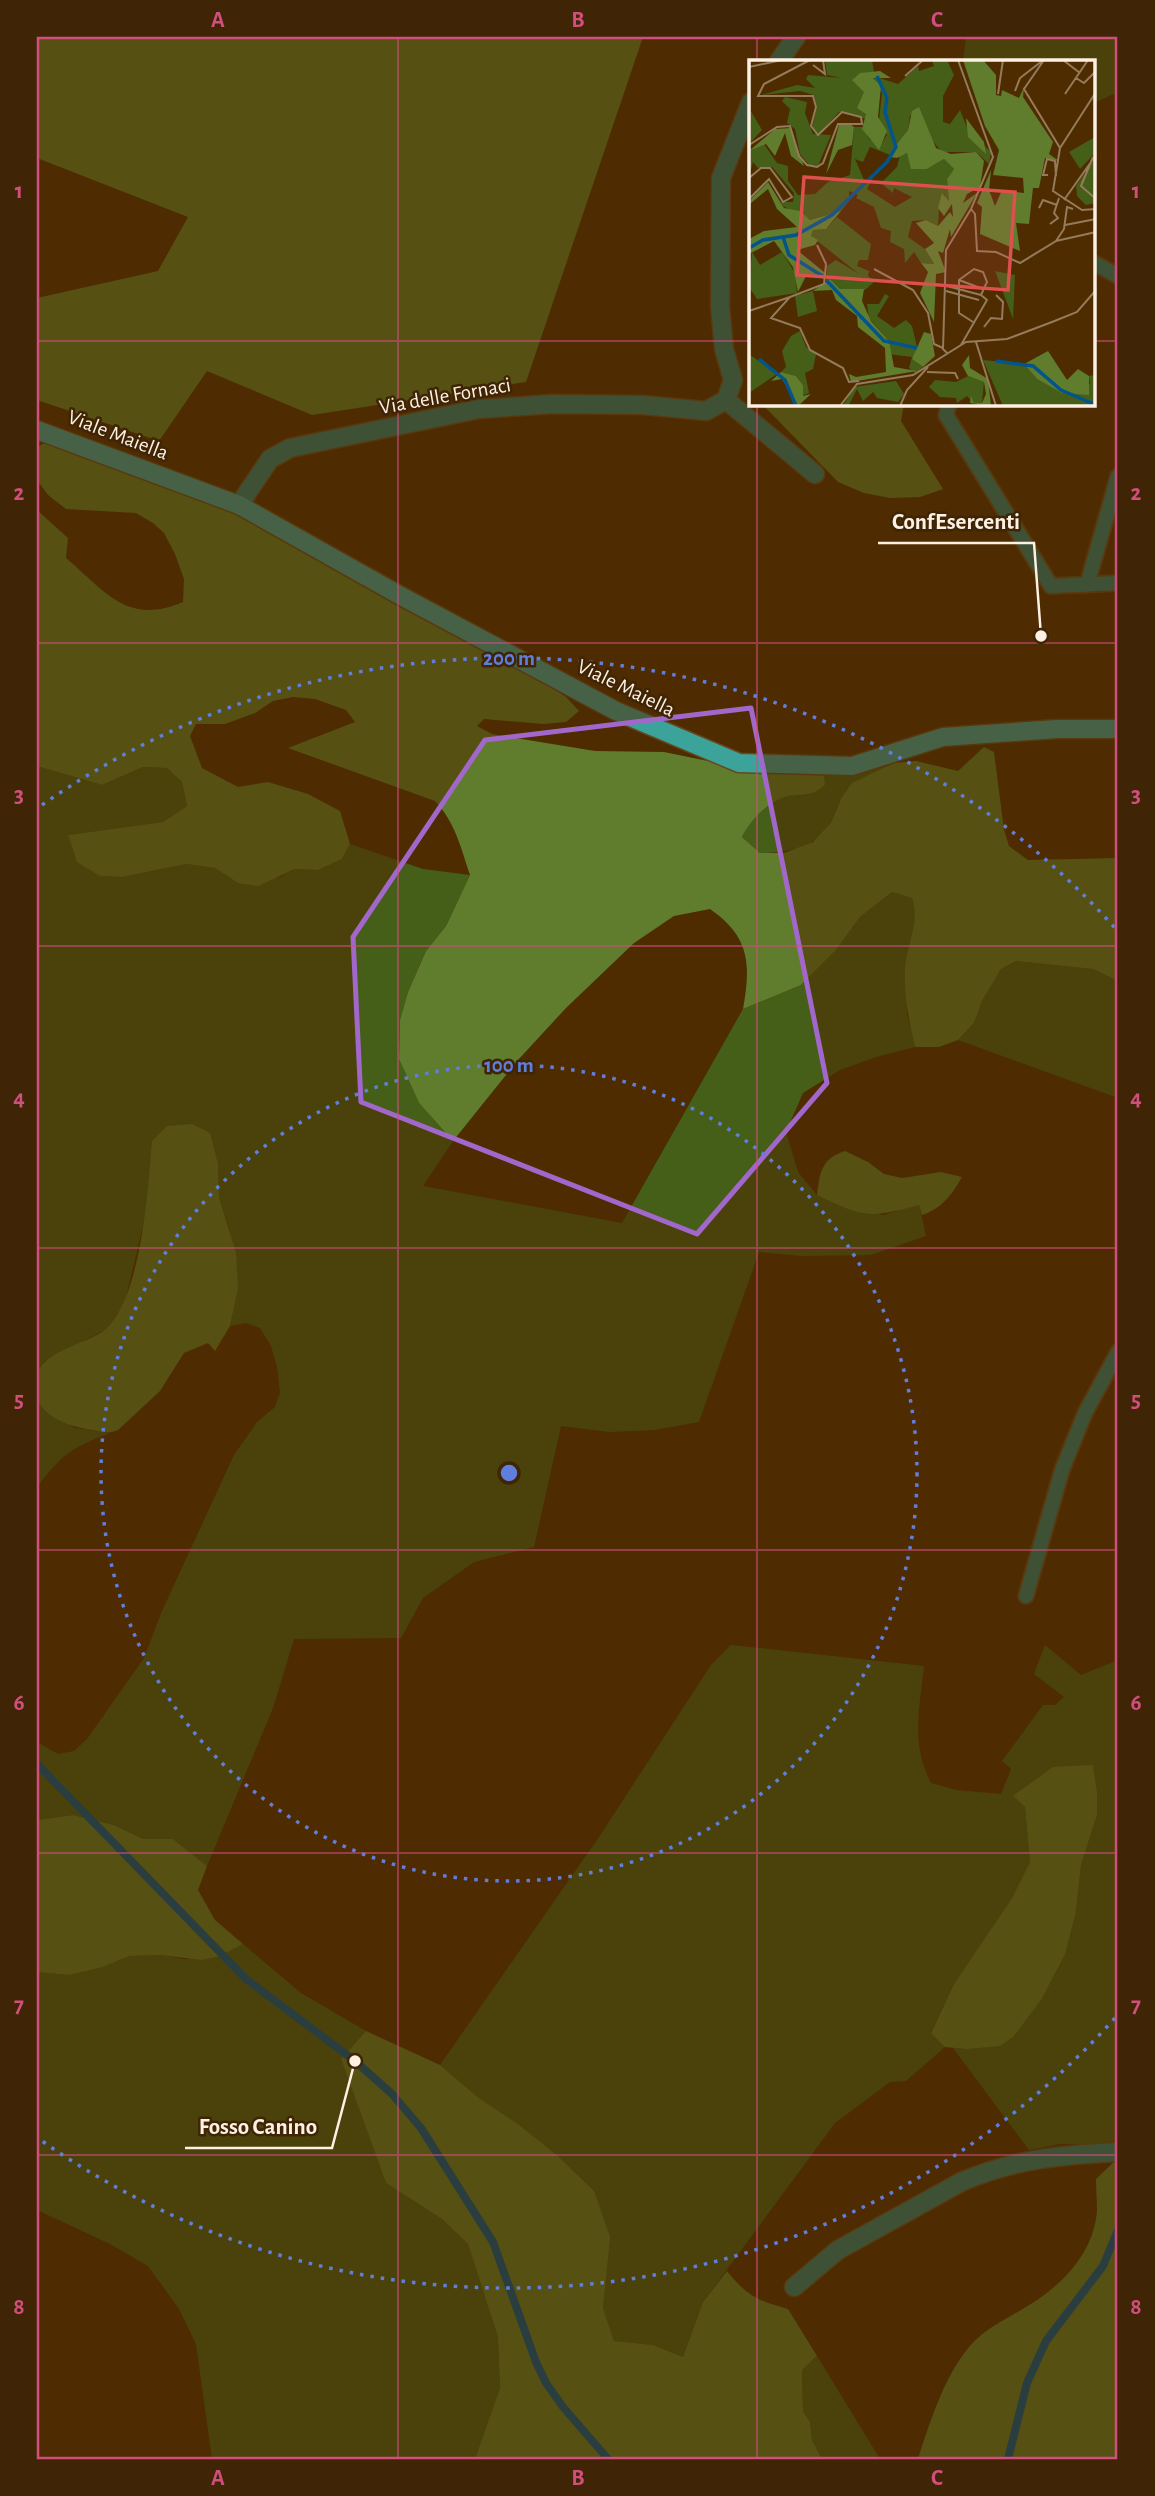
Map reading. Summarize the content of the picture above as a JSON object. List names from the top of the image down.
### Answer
{
  "streets": {
    "main road": ["Viale Maiella"],
    "street": ["Via delle Fornaci"]
  },
  "crossings": [
    ["Via delle Fornaci", "Viale Maiella"]
  ],
  "places": ["ConfEsercenti", "Fosso Canino"],
  "grid": {
    "columns": ["A", "B", "C"],
    "rows": [
      "1",
      "2",
      "3",
      "4",
      "5",
      "6",
      "7",
      "8"
    ]
  },
  "rings": ["200 m", "100 m"]
}
